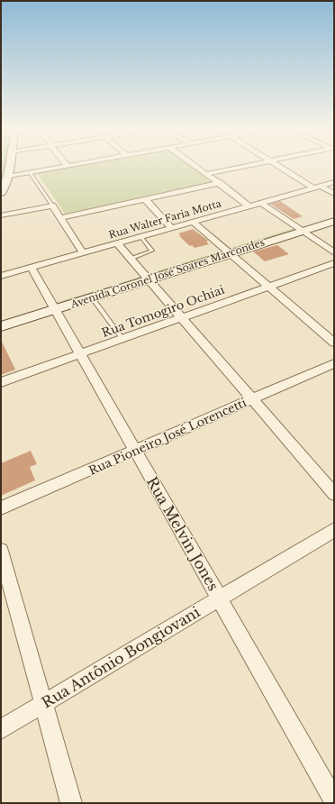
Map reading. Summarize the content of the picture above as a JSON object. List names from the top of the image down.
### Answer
{
  "streets": {
    "main road": ["Avenida Coronel José Soares Marcondes"],
    "street": [
      "Rua Walter Faria Motta",
      "Rua Tomogiro Ochiai",
      "Rua Pioneiro José Lorencetti",
      "Rua Melvin Jones",
      "Rua Antônio Bongiovani"
    ]
  },
  "crossings": [
    ["Rua Walter Faria Motta", "Rua Melvin Jones"],
    ["Avenida Coronel José Soares Marcondes", "Rua Melvin Jones"],
    ["Rua Tomogiro Ochiai", "Rua Melvin Jones"],
    ["Rua Pioneiro José Lorencetti", "Rua Melvin Jones"],
    ["Rua Melvin Jones", "Rua Antônio Bongiovani"]
  ]
}
